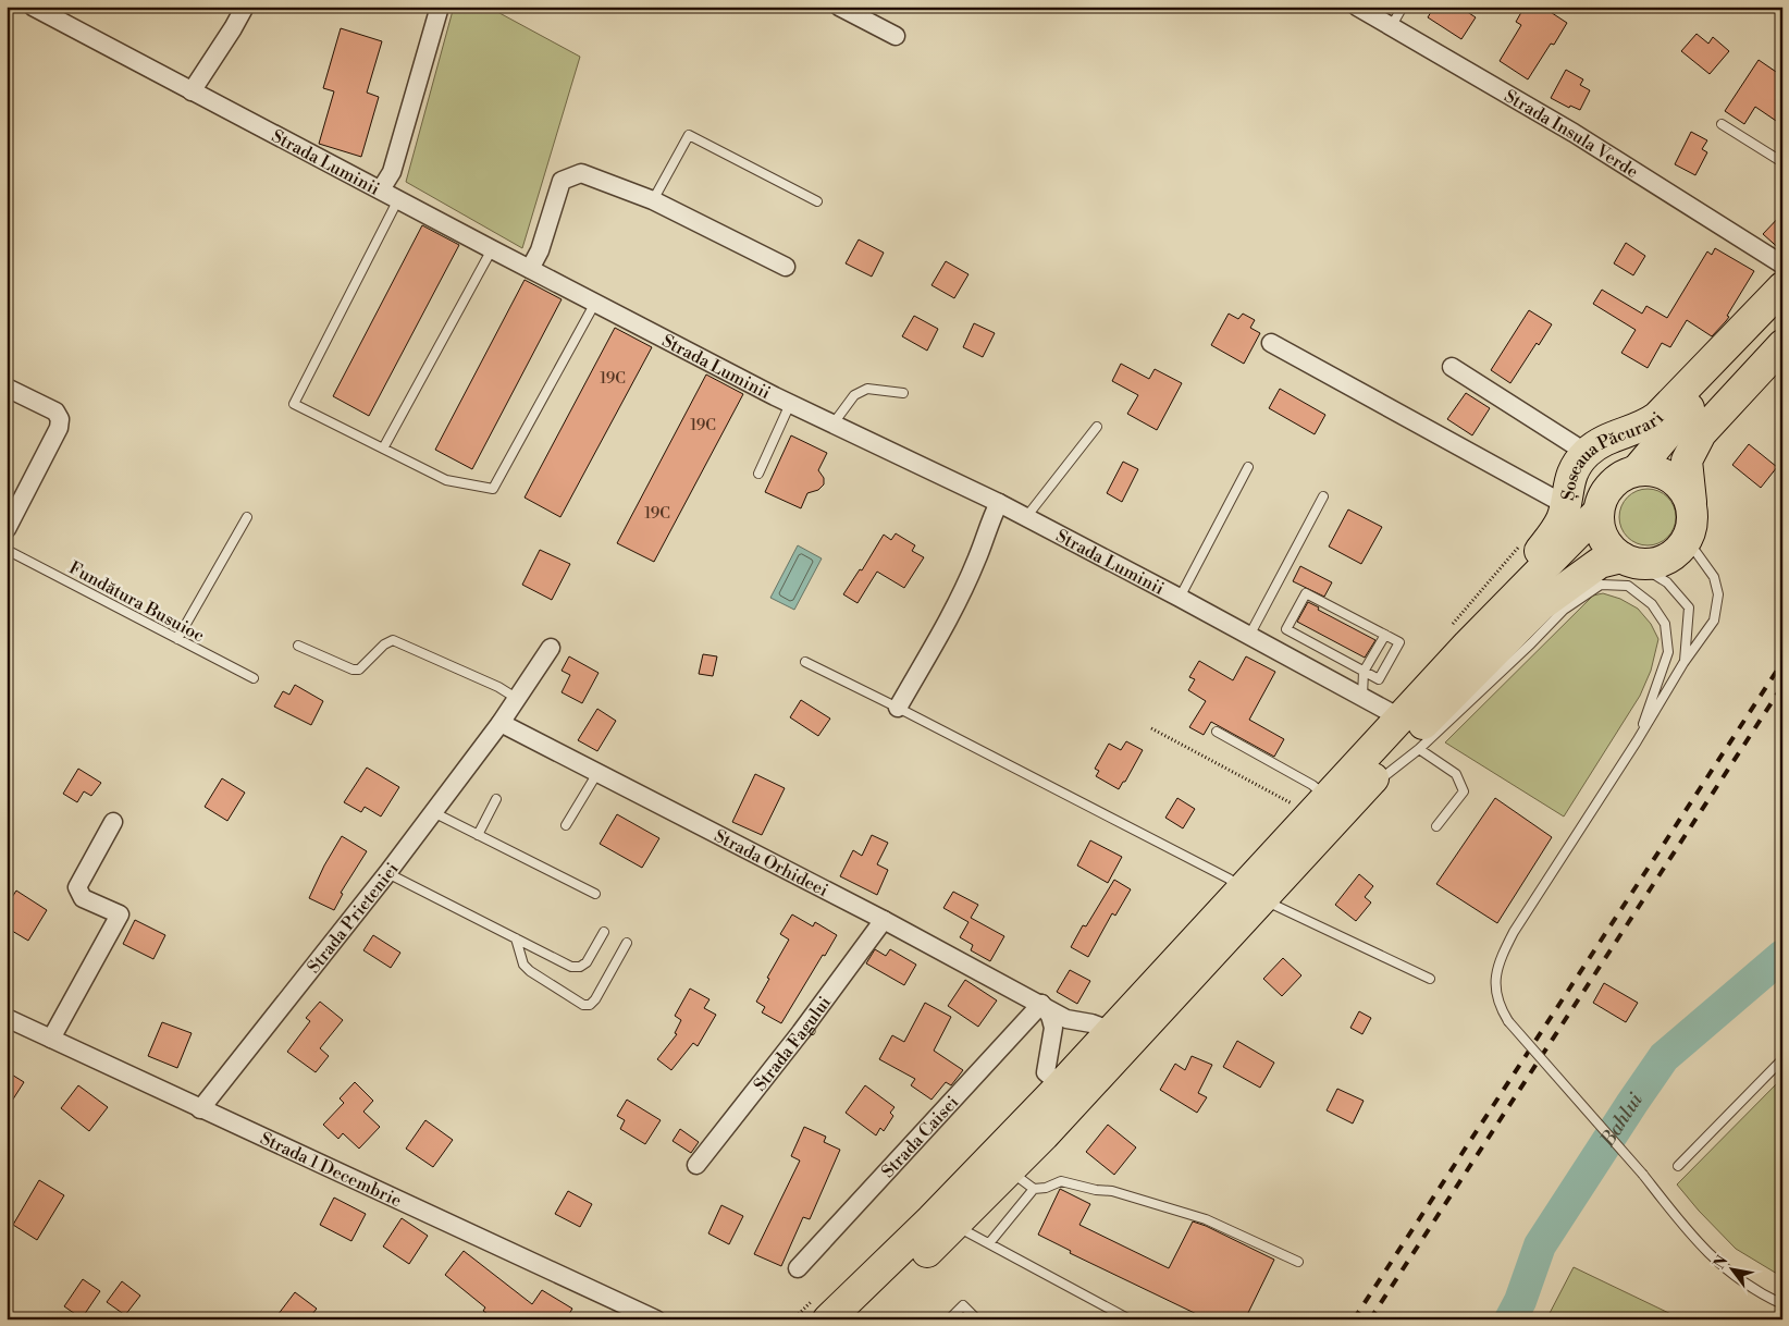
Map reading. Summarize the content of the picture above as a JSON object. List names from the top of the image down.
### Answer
{
  "streets": {
    "highway": ["Șoseaua Păcurari"],
    "street": [
      "Strada Insula Verde",
      "Strada Luminii",
      "Strada Orhideei",
      "Strada Prieteniei",
      "Strada Fagului",
      "Strada Caisei",
      "Strada 1 Decembrie"
    ],
    "lane": ["Fundătura Busuioc"]
  },
  "crossings": [
    ["Strada Orhideei", "Strada Prieteniei"],
    ["Strada Orhideei", "Strada Fagului"],
    ["Strada Orhideei", "Strada Caisei"],
    ["Strada Prieteniei", "Strada 1 Decembrie"]
  ],
  "water": ["Bahlui"],
  "house_numbers": ["19C", "19C", "19C"],
  "north": "top left"
}
